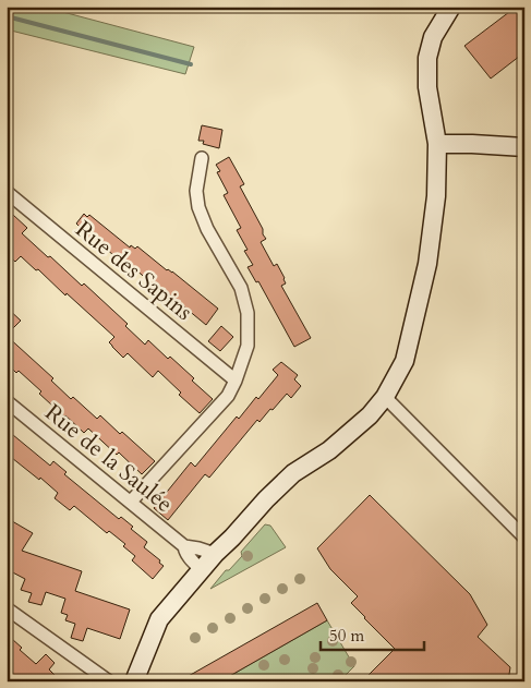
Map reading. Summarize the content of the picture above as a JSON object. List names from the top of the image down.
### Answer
{
  "streets": {
    "street": ["Rue des Sapins", "Rue de la Saulée"]
  },
  "scale_bar": "50 m"
}
